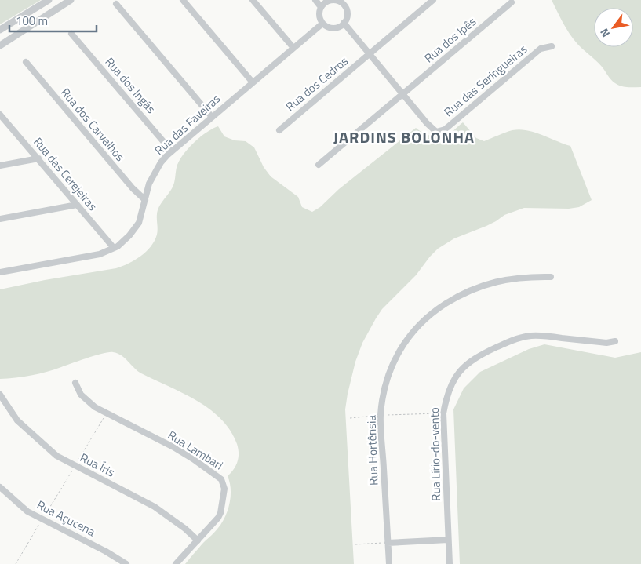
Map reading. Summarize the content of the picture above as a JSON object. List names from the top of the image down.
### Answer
{
  "streets": {
    "street": [
      "Rua dos Ipês",
      "Rua das Seringueiras",
      "Rua dos Cedros",
      "Rua dos Ingás",
      "Rua dos Carvalhos",
      "Rua das Faveiras",
      "Rua das Cerejeiras",
      "Rua Lambari",
      "Rua Hortênsia",
      "Rua Lírio-do-vento",
      "Rua Íris",
      "Rua Açucena"
    ]
  },
  "crossings": [
    ["Rua dos Ipês", "Rua das Seringueiras"],
    ["Rua das Seringueiras", "Rua dos Cedros"],
    ["Rua das Seringueiras", "Rua das Faveiras"],
    ["Rua dos Ingás", "Rua das Faveiras"],
    ["Rua dos Carvalhos", "Rua das Faveiras"],
    ["Rua das Faveiras", "Rua das Cerejeiras"],
    ["Rua Lambari", "Rua Íris"]
  ],
  "districts": ["JARDINS BOLONHA"],
  "scale_bar": "100 m",
  "north": "bottom left"
}
